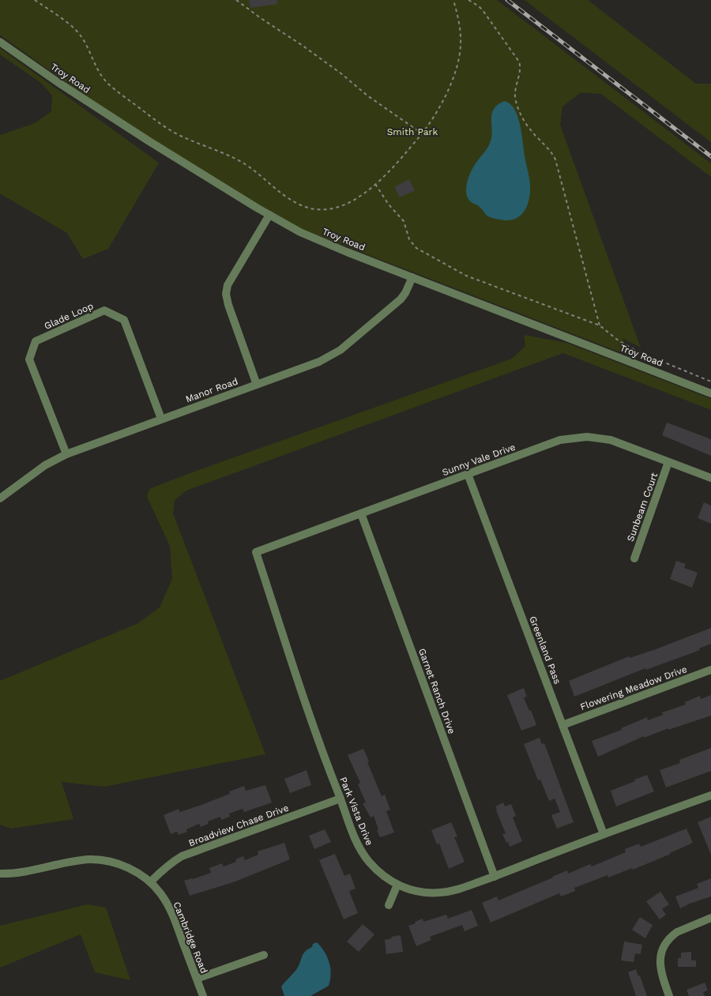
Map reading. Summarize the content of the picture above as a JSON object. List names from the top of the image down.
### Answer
{
  "streets": {
    "street": [
      "Troy Road",
      "Glade Loop",
      "Manor Road",
      "Sunny Vale Drive",
      "Sunbeam Court",
      "Greenland Pass",
      "Flowering Meadow Drive",
      "Garnet Ranch Drive",
      "Park Vista Drive",
      "Broadview Chase Drive",
      "Cambridge Road"
    ]
  },
  "crossings": [
    ["Troy Road", "Manor Road"],
    ["Glade Loop", "Manor Road"],
    ["Sunny Vale Drive", "Sunbeam Court"],
    ["Sunny Vale Drive", "Greenland Pass"],
    ["Sunny Vale Drive", "Garnet Ranch Drive"],
    ["Sunny Vale Drive", "Park Vista Drive"],
    ["Greenland Pass", "Flowering Meadow Drive"],
    ["Greenland Pass", "Park Vista Drive"],
    ["Garnet Ranch Drive", "Park Vista Drive"],
    ["Park Vista Drive", "Broadview Chase Drive"],
    ["Broadview Chase Drive", "Cambridge Road"]
  ],
  "parks": ["Smith Park"]
}
